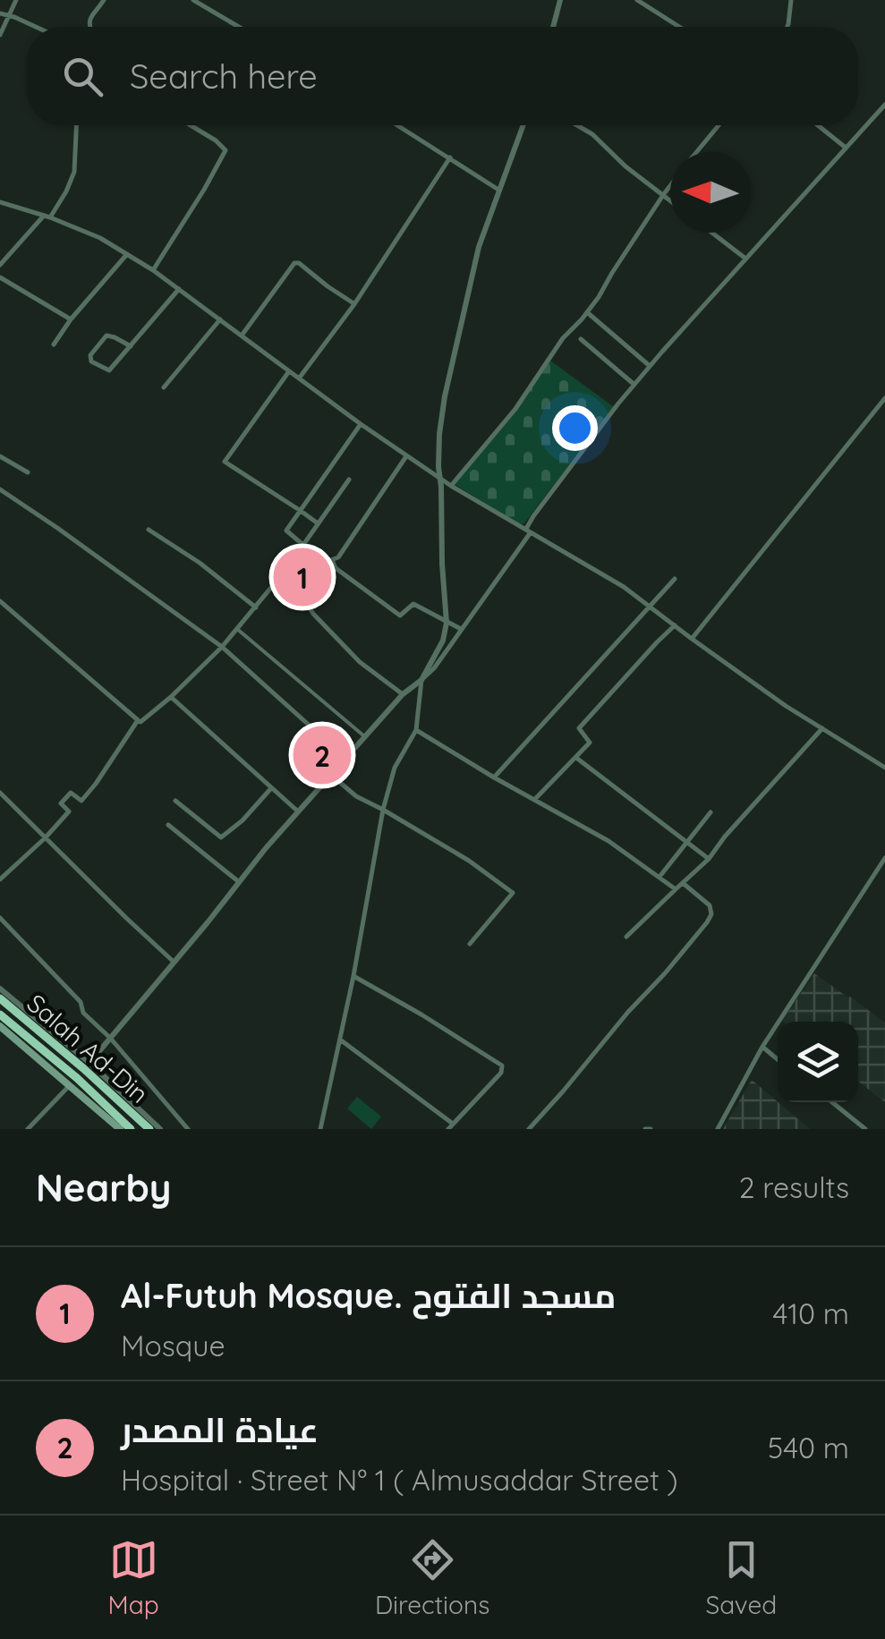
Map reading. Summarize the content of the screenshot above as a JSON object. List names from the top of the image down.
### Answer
{
  "streets": {
    "highway": ["Salah Ad-Din"]
  },
  "north": "left",
  "page": {
    "search": "Search here",
    "pins": ["1", "2"],
    "heading": ["Nearby", "2 results"],
    "list": [
      {
        "mark": "1",
        "name": "Al-Futuh Mosque. مسجد الفتوح",
        "note": "Mosque",
        "value": "410 m"
      },
      {
        "mark": "2",
        "name": "عيادة المصدر",
        "note": "Hospital · Street N° 1 ( Almusaddar Street )",
        "value": "540 m"
      }
    ],
    "nav": ["Map", "Directions", "Saved"]
  }
}
